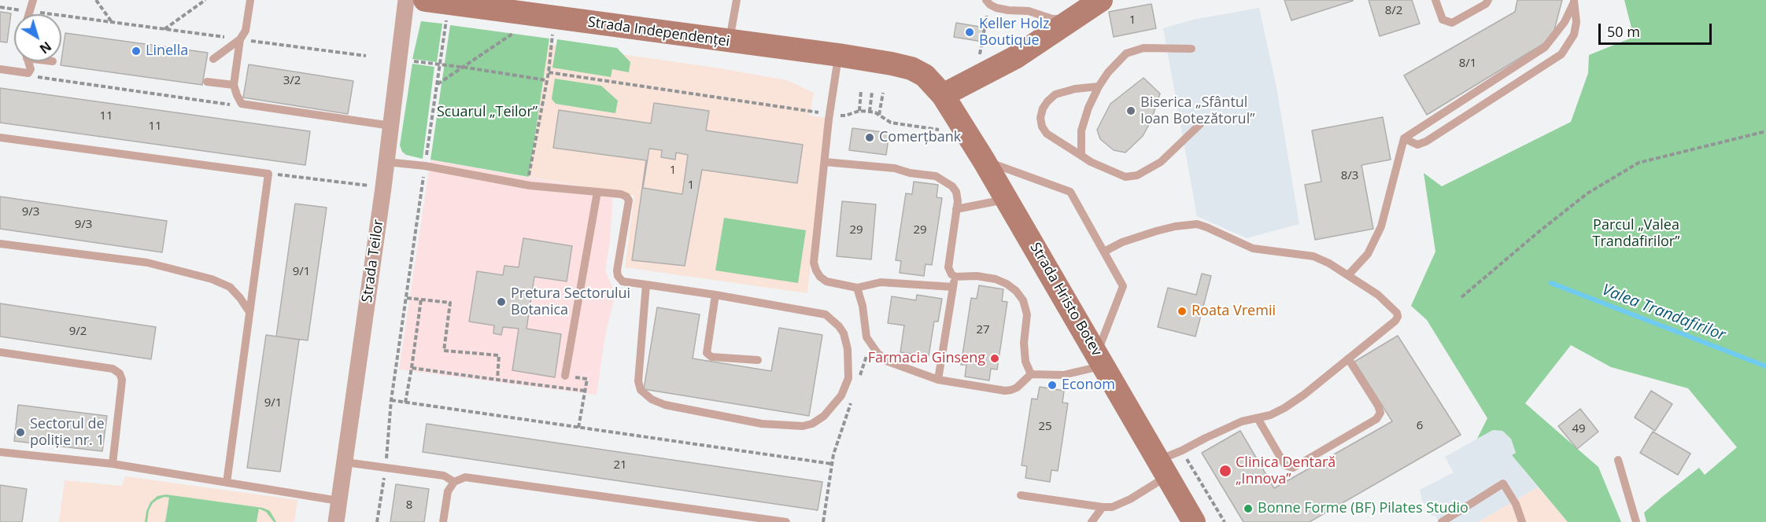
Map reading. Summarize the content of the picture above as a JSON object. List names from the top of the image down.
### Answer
{
  "streets": {
    "main road": ["Strada Independenței", "Strada Hristo Botev"],
    "street": ["Strada Teilor"]
  },
  "crossings": [
    ["Strada Independenței", "Strada Hristo Botev"]
  ],
  "water": ["Valea Trandafirilor"],
  "parks": ["Scuarul „Teilor”", "Parcul „Valea Trandafirilor”"],
  "places": [
    "Keller Holz Boutique",
    "Linella",
    "Biserica „Sfântul Ioan Botezătorul”",
    "Comerțbank",
    "Pretura Sectorului Botanica",
    "Roata Vremii",
    "Farmacia Ginseng",
    "Econom",
    "Sectorul de poliție nr. 1",
    "Clinica Dentară „Innova”",
    "Bonne Forme (BF) Pilates Studio"
  ],
  "house_numbers": [
    "8/2",
    "1",
    "8/1",
    "3/2",
    "11",
    "11",
    "1",
    "8/3",
    "1",
    "9/3",
    "9/3",
    "29",
    "29",
    "9/1",
    "27",
    "9/2",
    "9/1",
    "6",
    "25",
    "49",
    "21",
    "8"
  ],
  "scale_bar": "50 m",
  "north": "bottom right"
}
